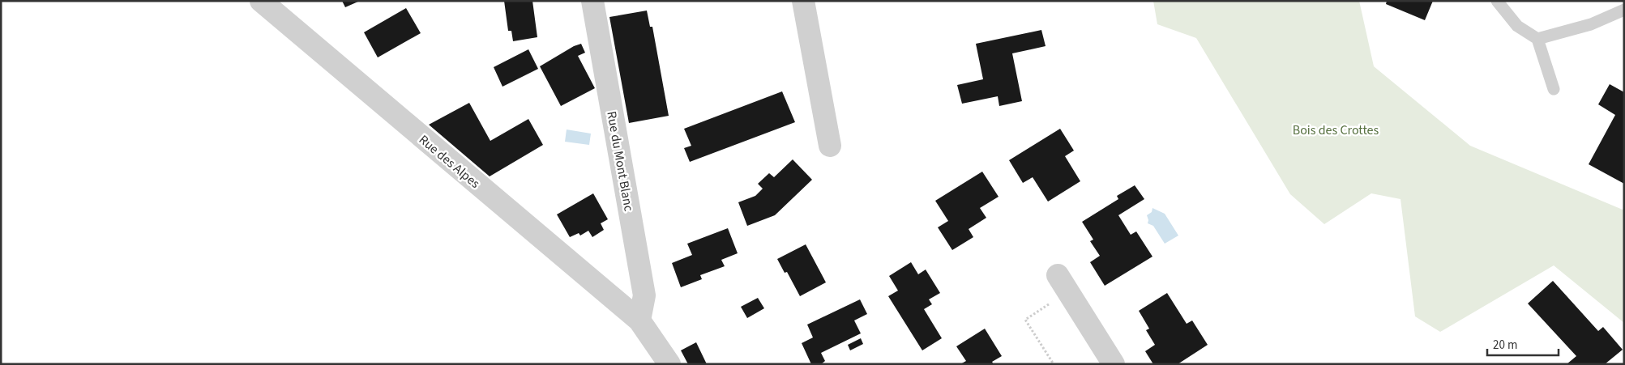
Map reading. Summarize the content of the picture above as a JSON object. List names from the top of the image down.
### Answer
{
  "streets": {
    "street": ["Rue des Alpes", "Rue du Mont Blanc"]
  },
  "crossings": [
    ["Rue des Alpes", "Rue du Mont Blanc"]
  ],
  "parks": ["Bois des Crottes"],
  "scale_bar": "20 m"
}
